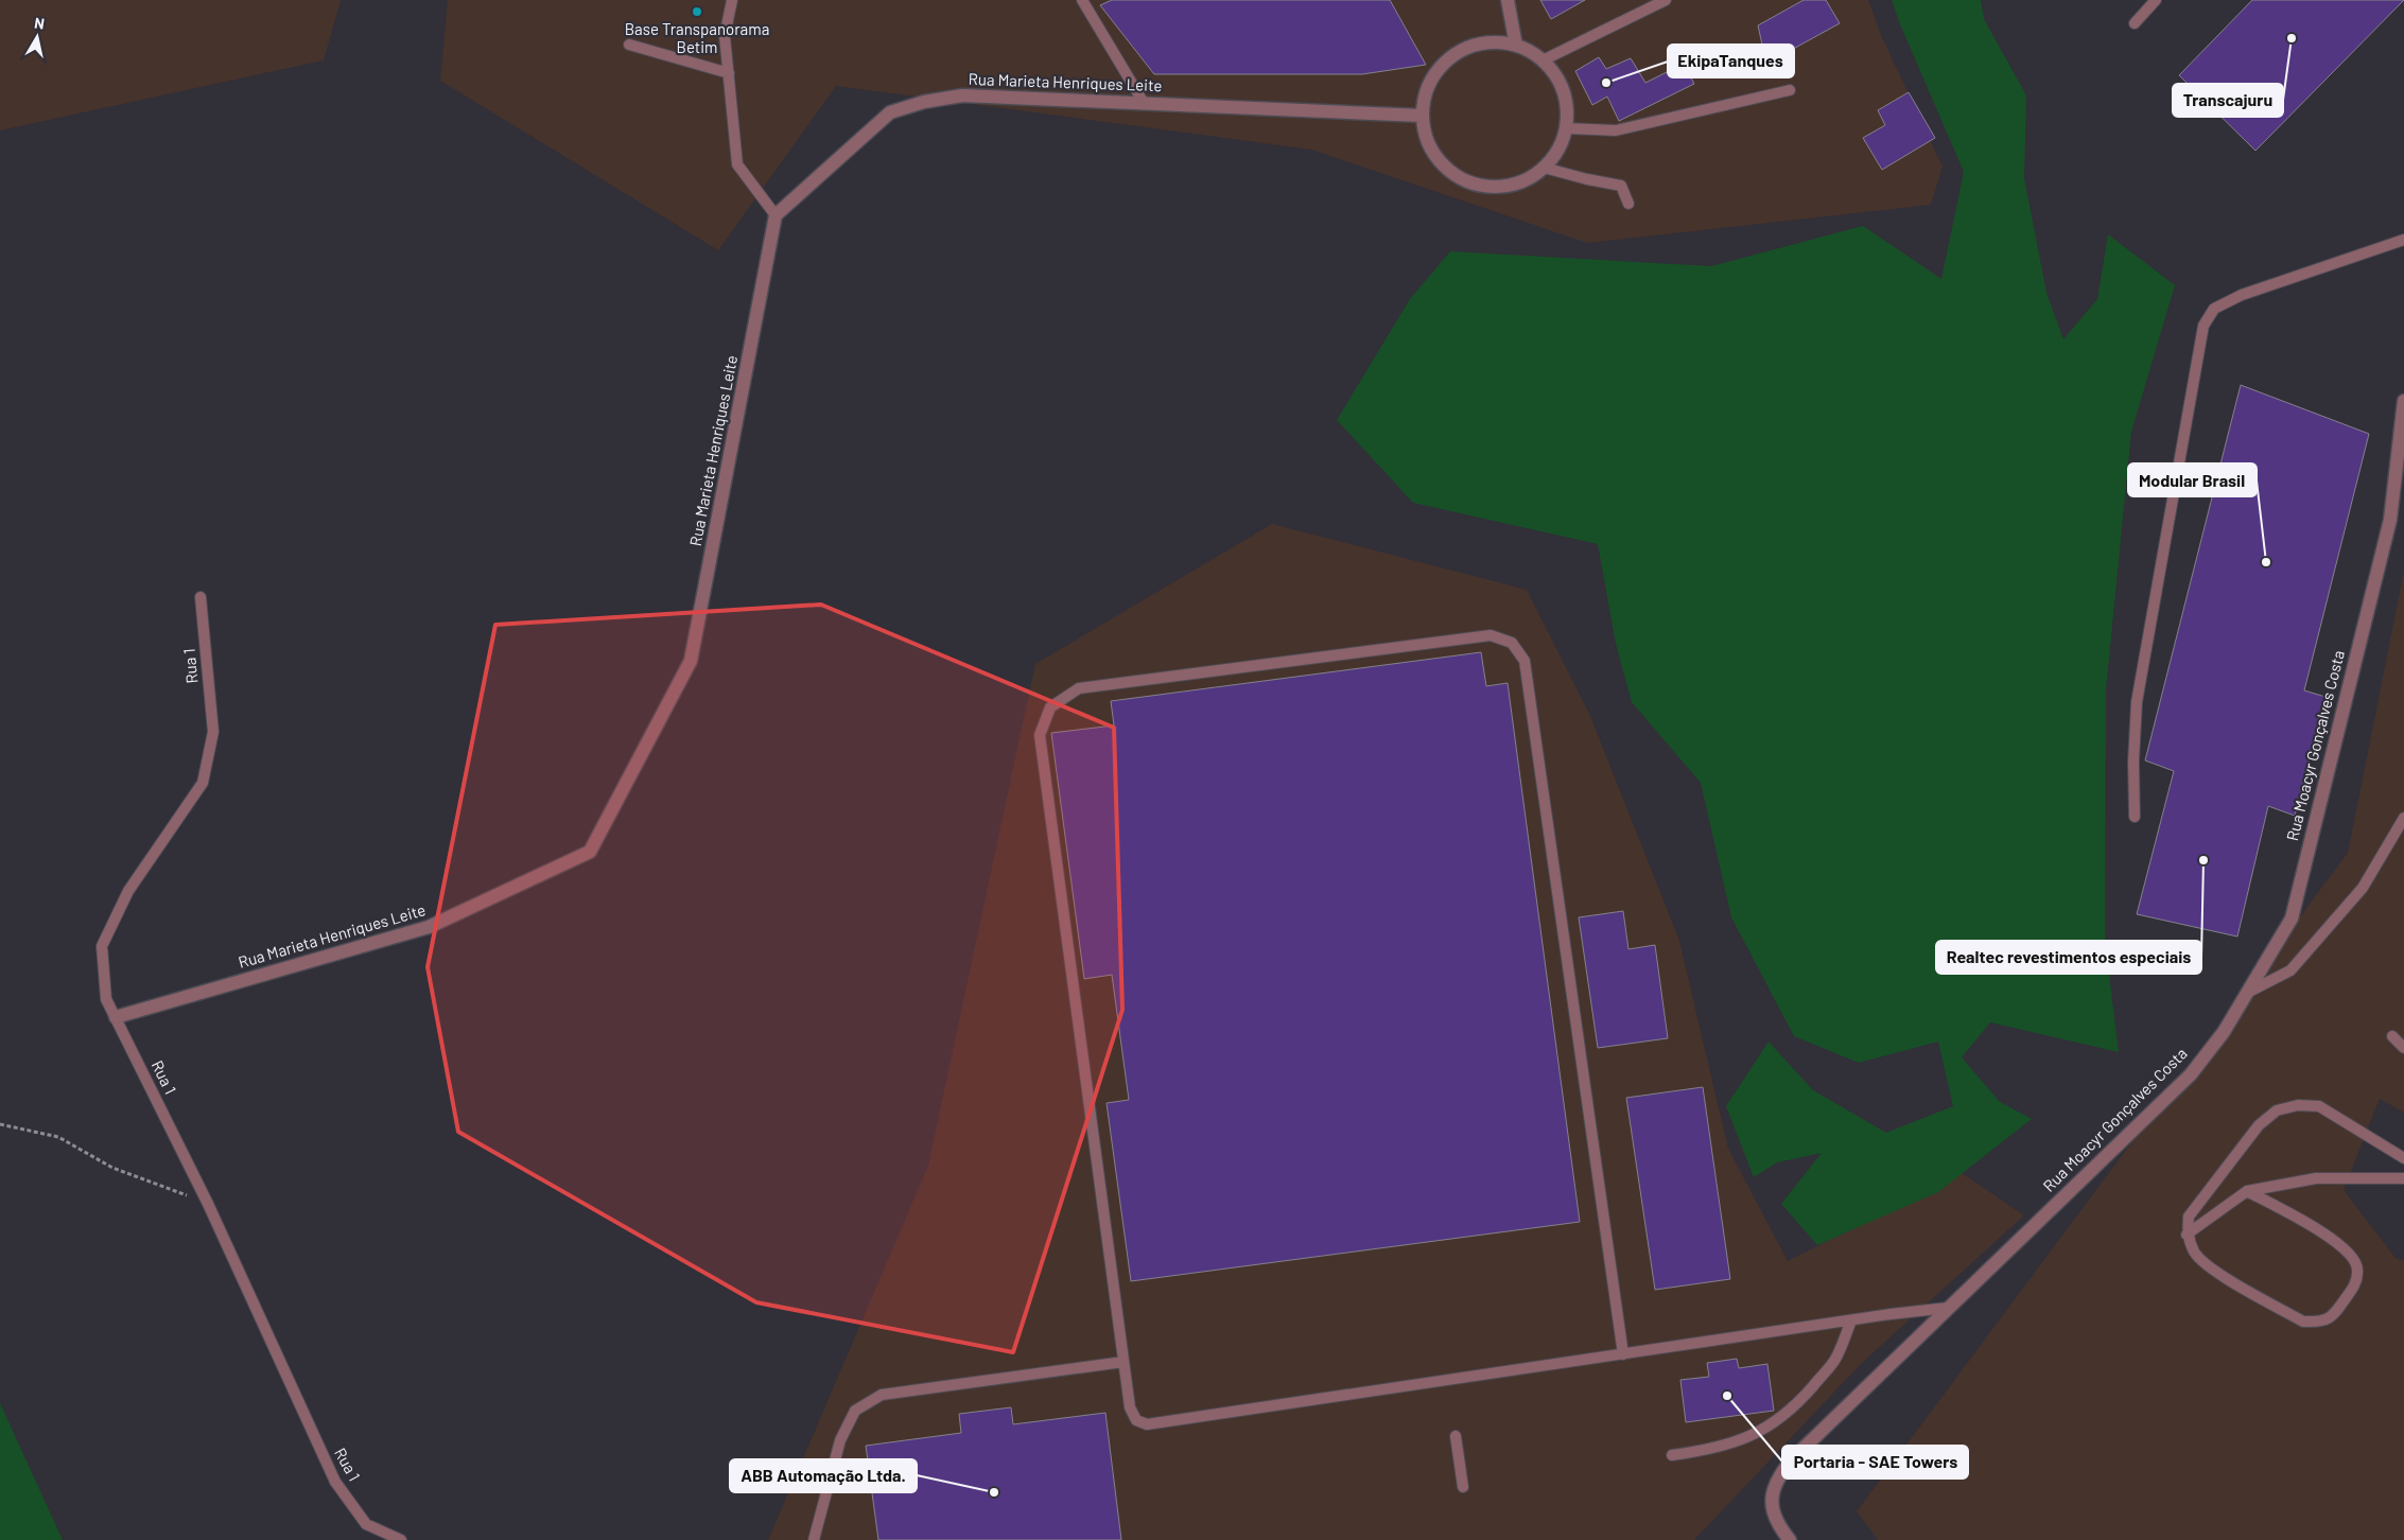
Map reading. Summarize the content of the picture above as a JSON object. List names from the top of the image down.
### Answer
{
  "streets": {
    "street": ["Rua Marieta Henriques Leite", "Rua Moacyr Gonçalves Costa"],
    "lane": ["Rua 1"]
  },
  "crossings": [
    ["Rua Marieta Henriques Leite", "Rua 1"]
  ],
  "places": [
    "Base Transpanorama Betim",
    "Transcajuru",
    "EkipaTanques",
    "Modular Brasil",
    "Realtec revestimentos especiais",
    "Portaria - SAE Towers",
    "ABB Automação Ltda."
  ],
  "north": "top"
}
